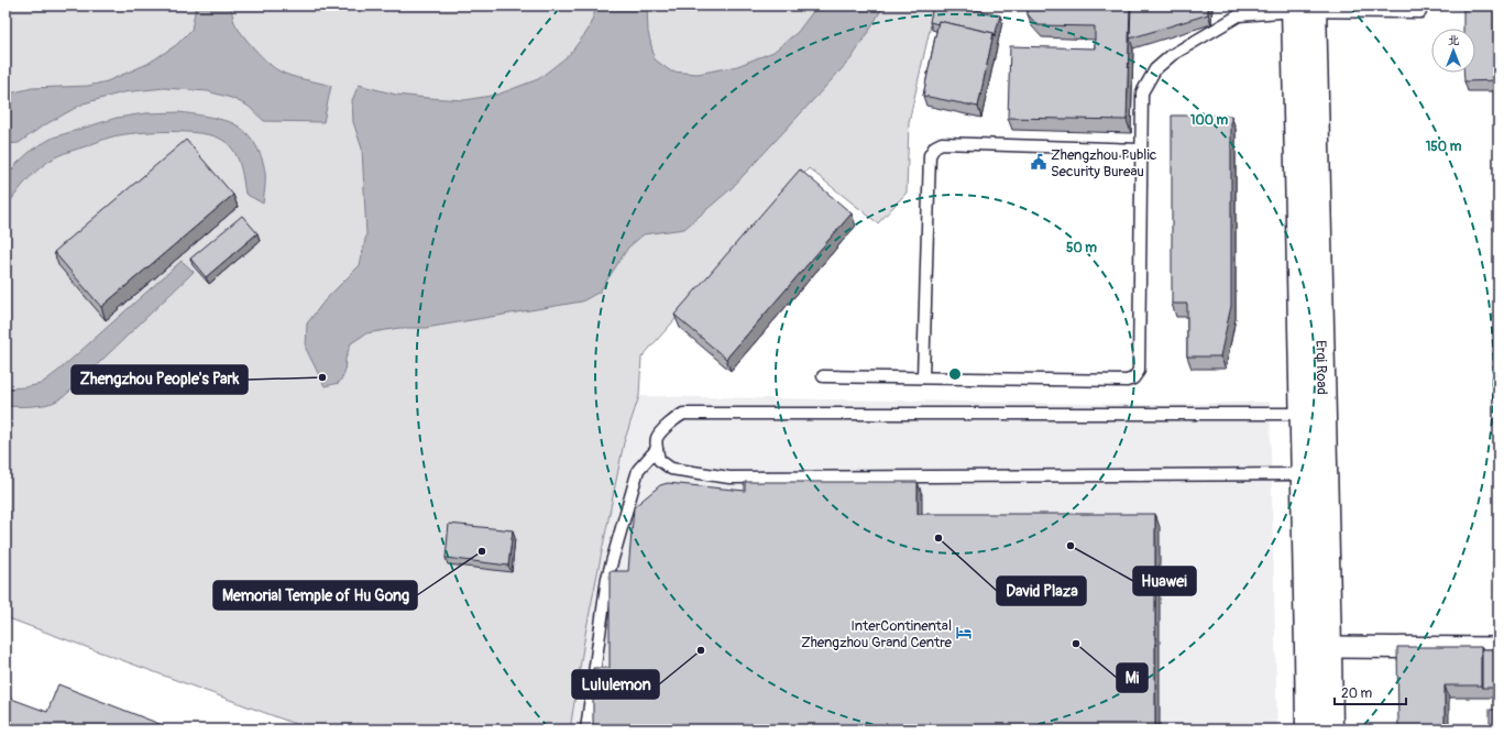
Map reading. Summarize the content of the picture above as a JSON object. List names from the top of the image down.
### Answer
{
  "streets": {
    "main road": ["Erqi Road"]
  },
  "places": {
    "public building": ["Zhengzhou Public Security Bureau"],
    "other": [
      "Zhengzhou People's Park",
      "David Plaza",
      "Huawei",
      "Memorial Temple of Hu Gong",
      "Mi",
      "Lululemon"
    ],
    "hotel": ["InterContinental Zhengzhou Grand Centre"]
  },
  "scale_bar": "20 m",
  "north": "top",
  "rings": ["100 m", "150 m", "50 m"]
}
